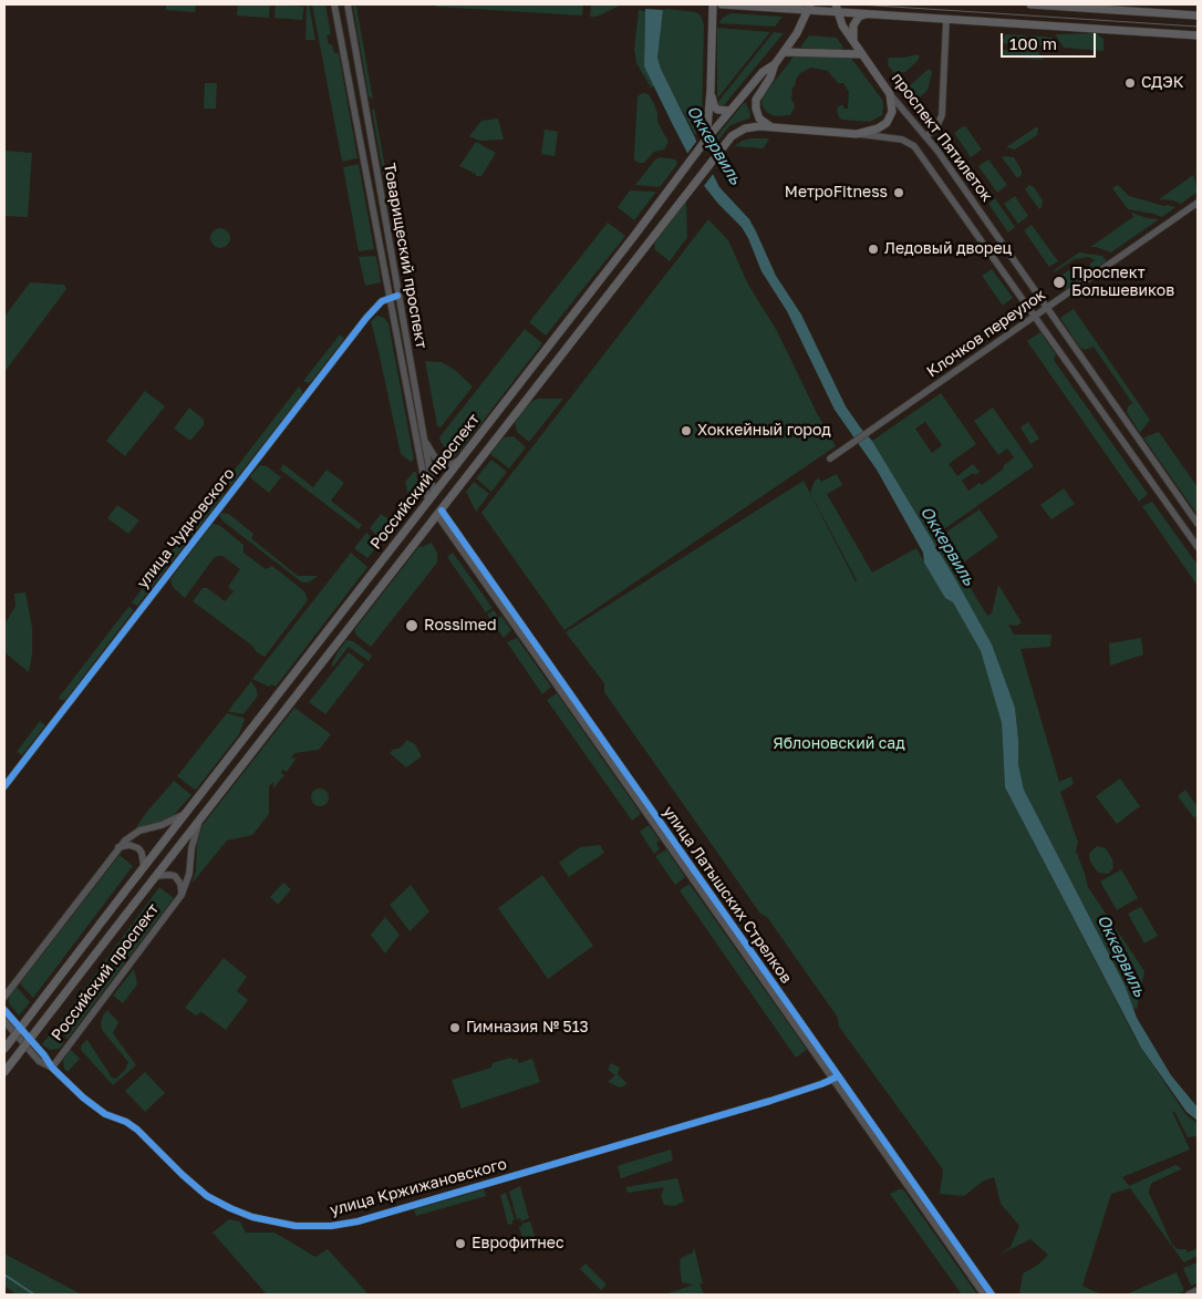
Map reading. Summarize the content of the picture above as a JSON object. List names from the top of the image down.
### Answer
{
  "streets": {
    "main road": [
      "проспект Пятилеток",
      "Товарищеский проспект",
      "Российский проспект",
      "улица Латышских Стрелков"
    ],
    "street": ["Клочков переулок", "улица Чудновского", "улица Кржижановского"]
  },
  "crossings": [
    ["проспект Пятилеток", "Клочков переулок"],
    ["Товарищеский проспект", "Российский проспект"],
    ["Товарищеский проспект", "улица Чудновского"],
    ["Товарищеский проспект", "улица Латышских Стрелков"],
    ["Российский проспект", "улица Латышских Стрелков"],
    ["Российский проспект", "улица Кржижановского"],
    ["улица Латышских Стрелков", "улица Кржижановского"]
  ],
  "water": ["Оккервиль"],
  "parks": ["Яблоновский сад"],
  "places": [
    "СДЭК",
    "МетроFitness",
    "Ледовый дворец",
    "Проспект Большевиков",
    "Хоккейный город",
    "Rossimed",
    "Гимназия № 513",
    "Еврофитнес"
  ],
  "scale_bar": "100 m"
}
